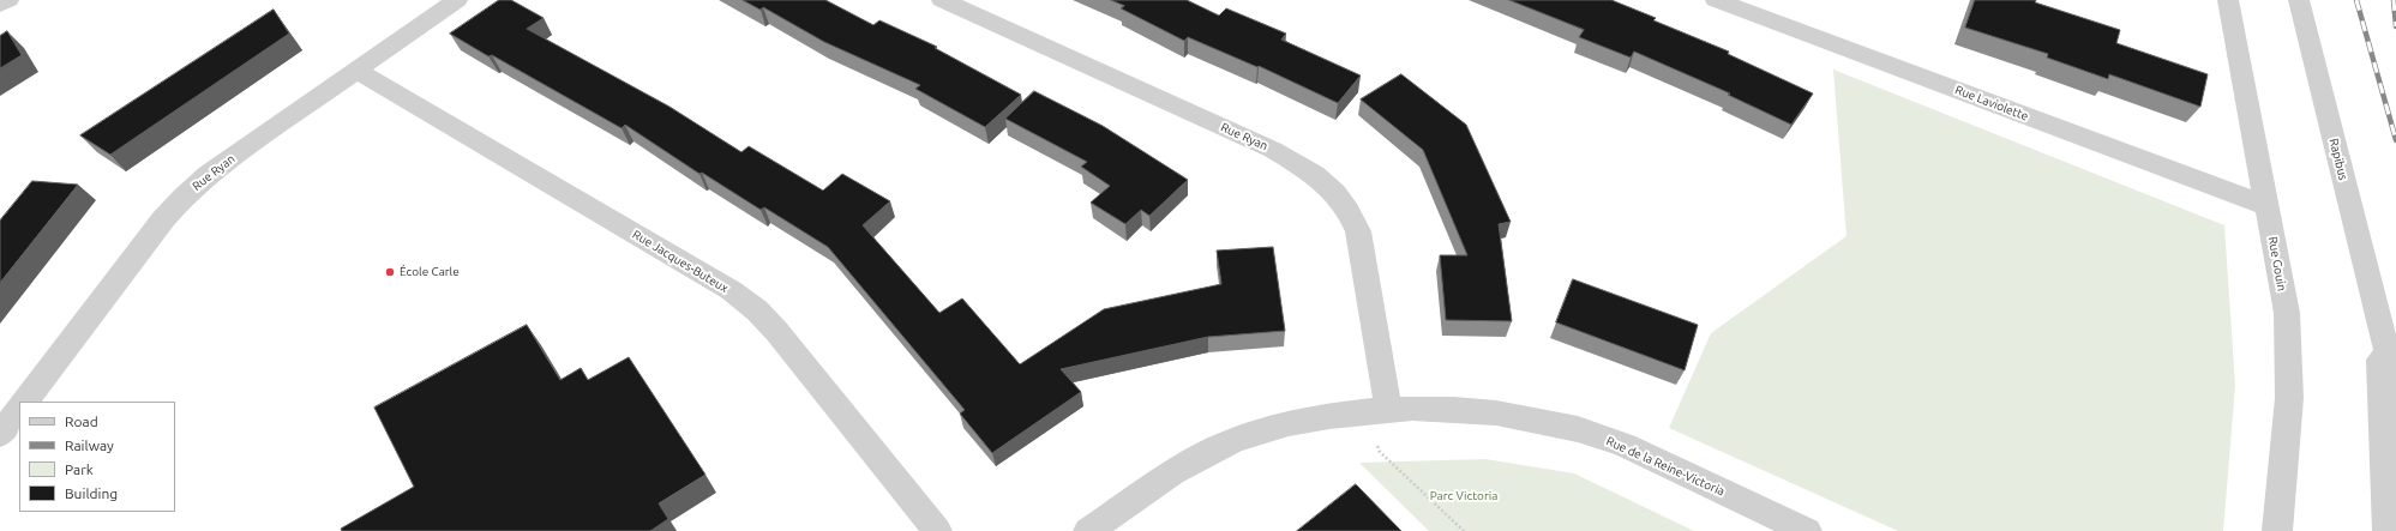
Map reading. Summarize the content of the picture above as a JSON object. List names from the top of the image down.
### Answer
{
  "streets": {
    "street": [
      "Rue Laviolette",
      "Rue Ryan",
      "Rapibus",
      "Rue Jacques-Buteux",
      "Rue Gouin",
      "Rue de la Reine-Victoria"
    ]
  },
  "crossings": [
    ["Rue Laviolette", "Rue Gouin"],
    ["Rue Ryan", "Rue Jacques-Buteux"],
    ["Rue Ryan", "Rue de la Reine-Victoria"]
  ],
  "parks": ["Parc Victoria"],
  "places": ["École Carle"],
  "legend": [
    "Road",
    "Railway",
    "Park",
    "Building"
  ]
}
